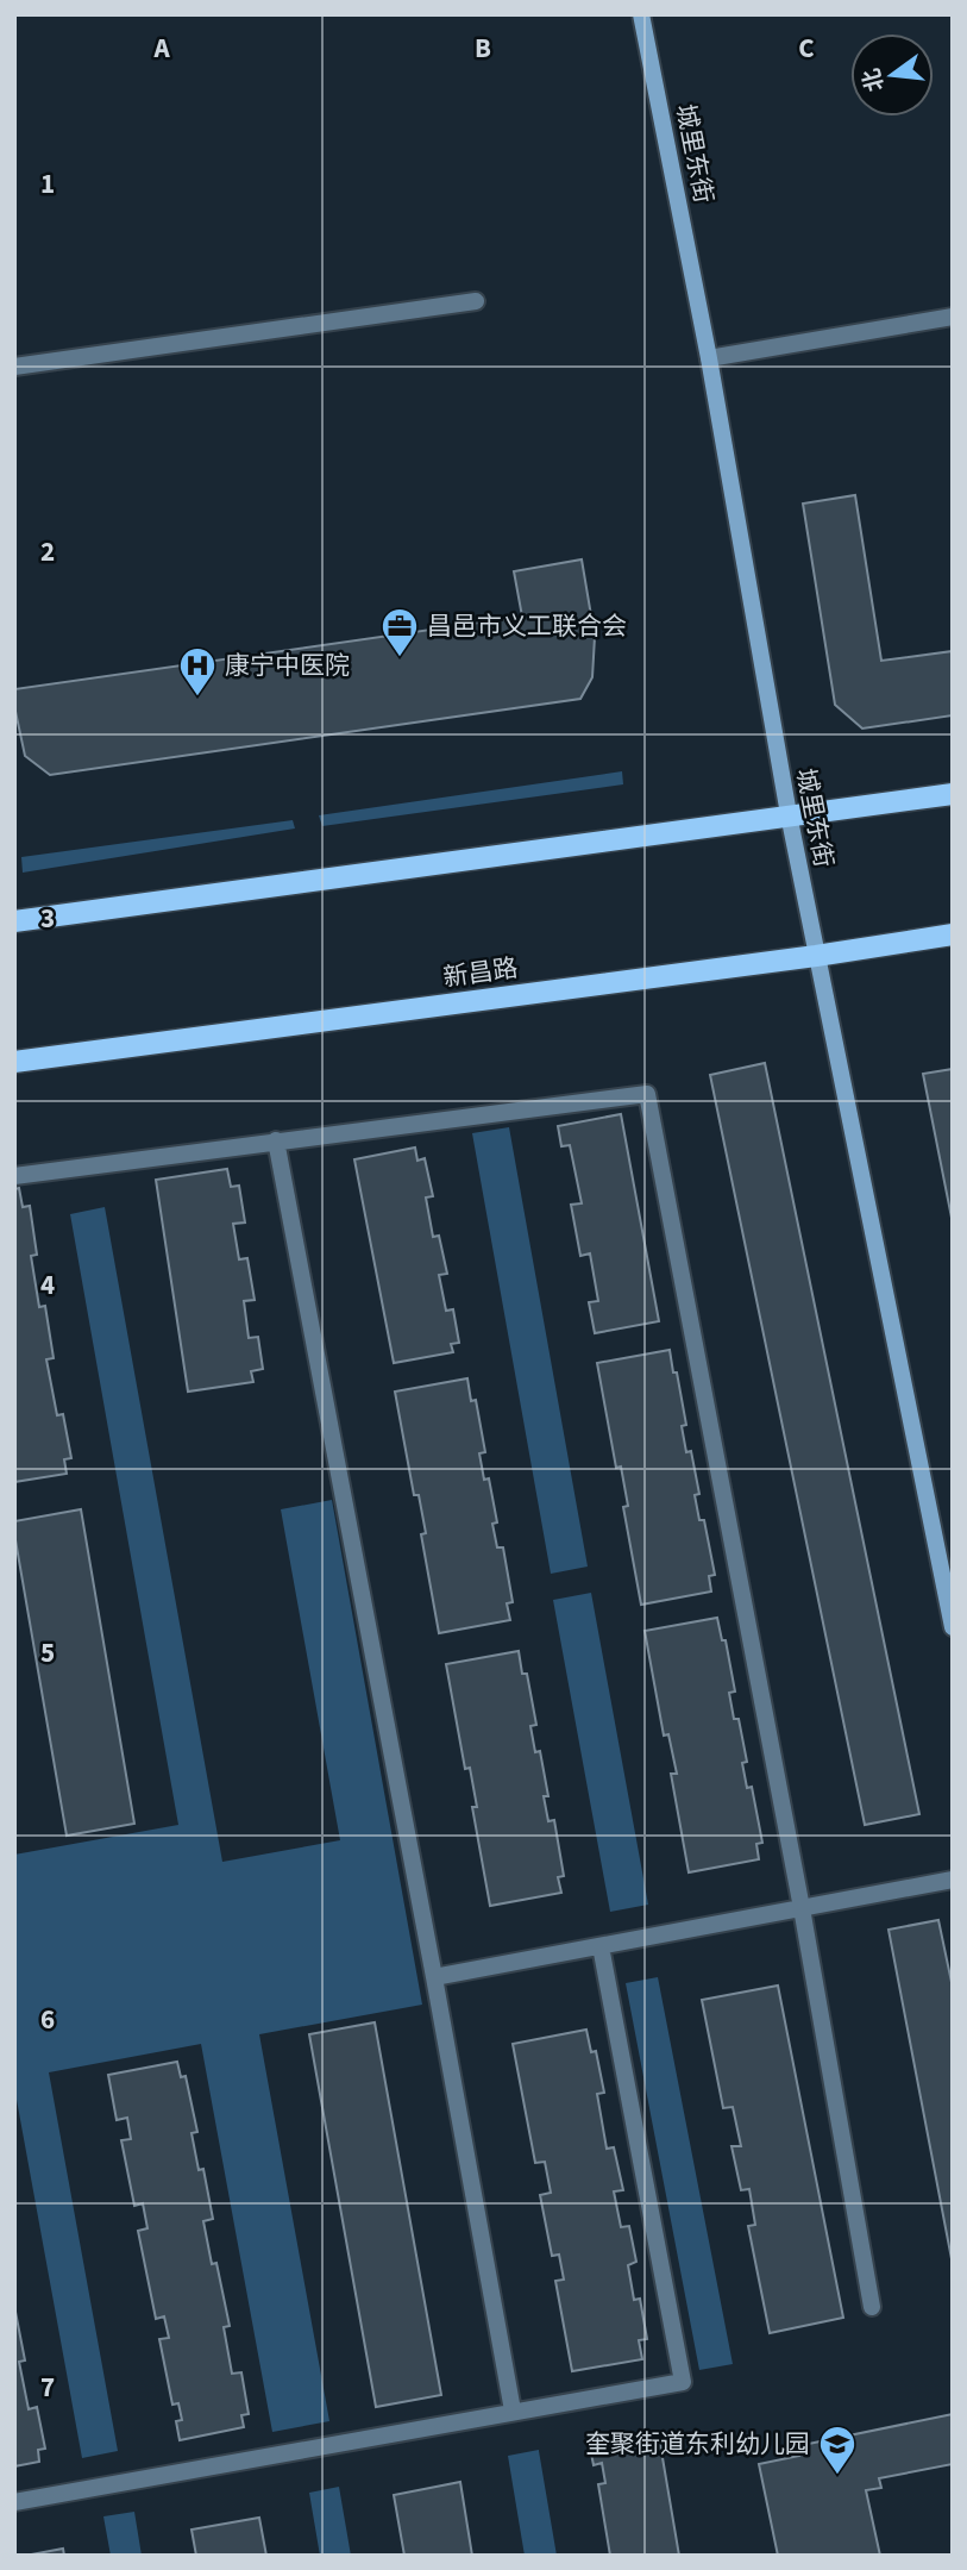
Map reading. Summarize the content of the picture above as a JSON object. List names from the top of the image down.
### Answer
{
  "streets": {
    "main road": ["新昌路"],
    "street": ["城里东街"]
  },
  "crossings": [
    ["城里东街", "新昌路"]
  ],
  "places": {
    "office": ["昌邑市义工联合会"],
    "hospital": ["康宁中医院"],
    "school or university": ["奎聚街道东利幼儿园"]
  },
  "north": "left",
  "grid": {
    "columns": ["A", "B", "C"],
    "rows": [
      "1",
      "2",
      "3",
      "4",
      "5",
      "6",
      "7"
    ]
  }
}
